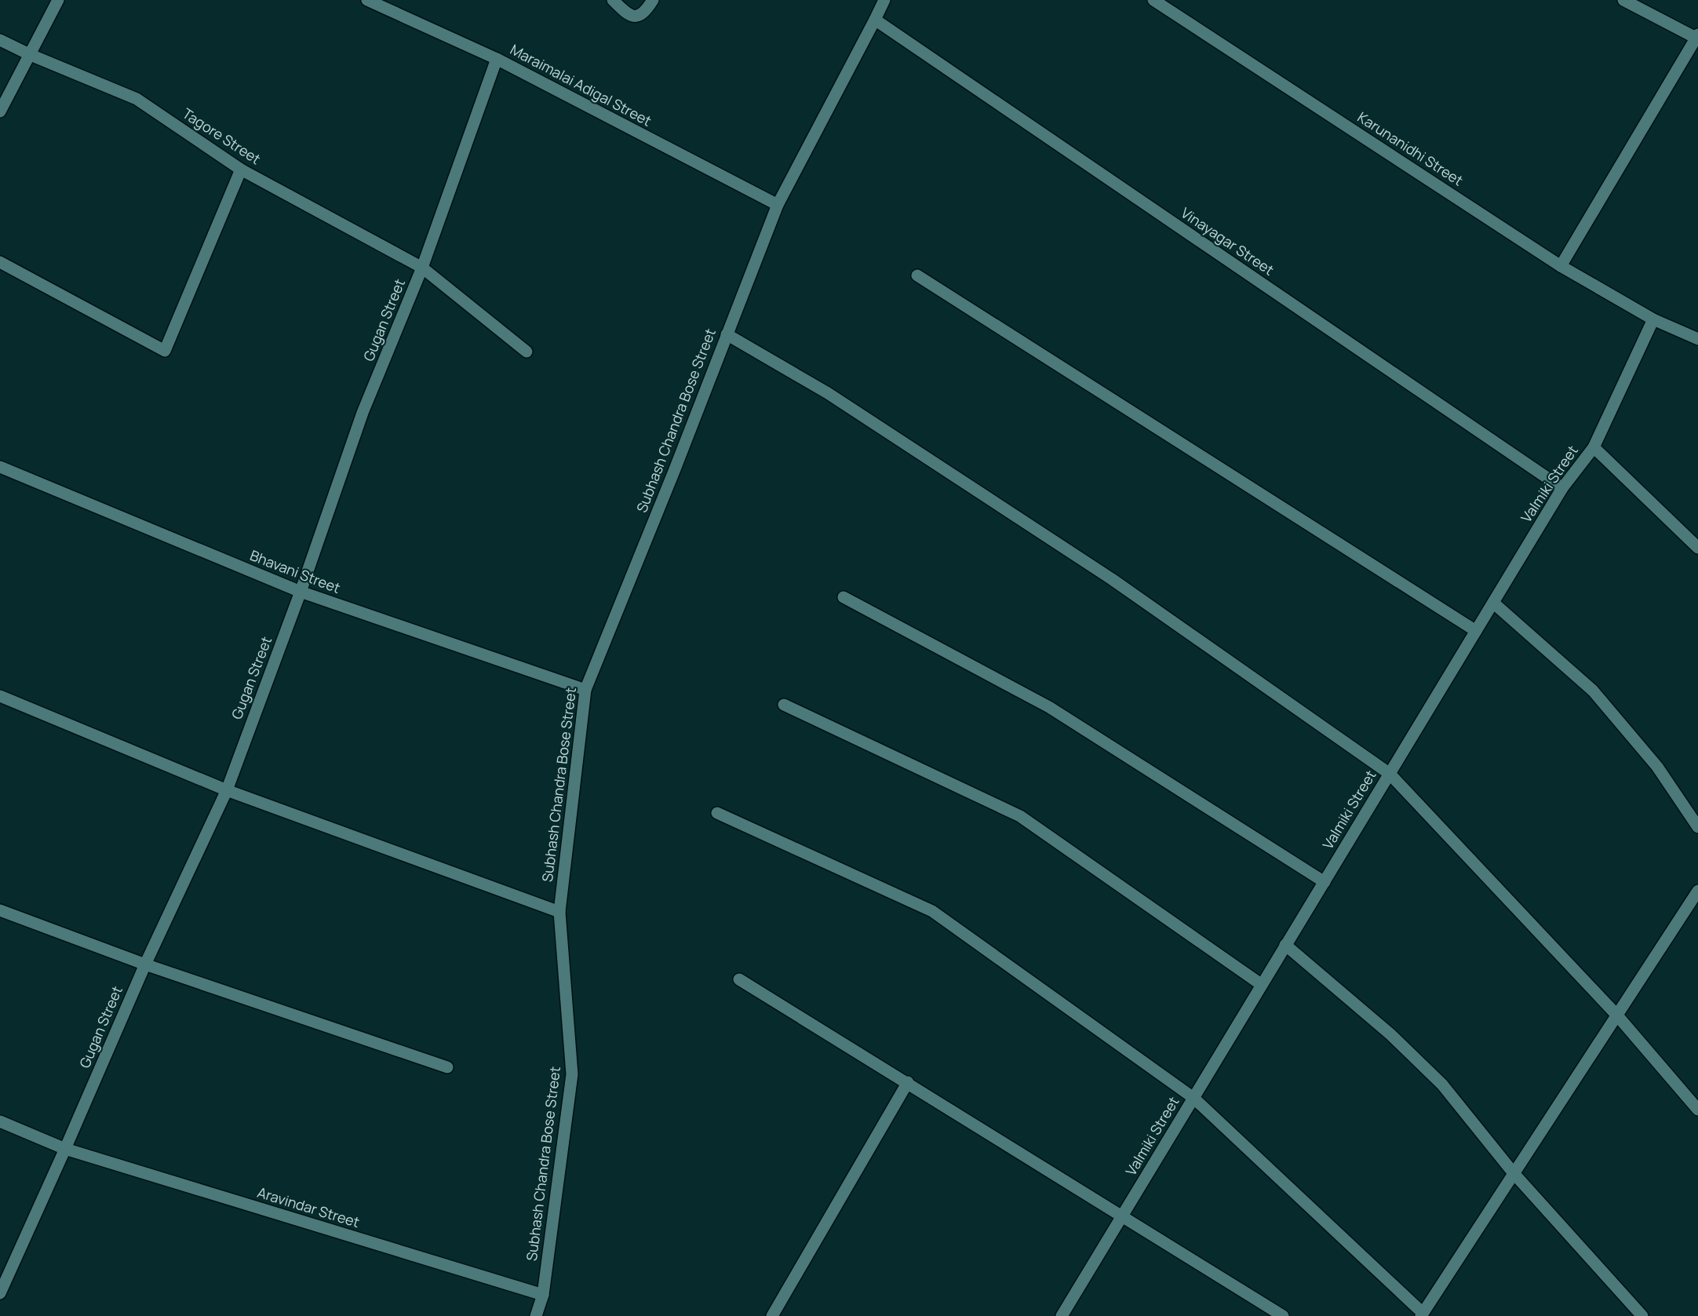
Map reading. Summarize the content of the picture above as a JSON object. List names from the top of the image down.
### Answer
{
  "streets": {
    "street": [
      "Maraimalai Adigal Street",
      "Tagore Street",
      "Karunanidhi Street",
      "Vinayagar Street",
      "Gugan Street",
      "Subhash Chandra Bose Street",
      "Valmiki Street",
      "Bhavani Street",
      "Aravindar Street"
    ]
  },
  "crossings": [
    ["Maraimalai Adigal Street", "Gugan Street"],
    ["Maraimalai Adigal Street", "Subhash Chandra Bose Street"],
    ["Tagore Street", "Gugan Street"],
    ["Vinayagar Street", "Subhash Chandra Bose Street"],
    ["Vinayagar Street", "Valmiki Street"],
    ["Gugan Street", "Bhavani Street"],
    ["Gugan Street", "Aravindar Street"],
    ["Subhash Chandra Bose Street", "Bhavani Street"],
    ["Subhash Chandra Bose Street", "Aravindar Street"]
  ]
}
